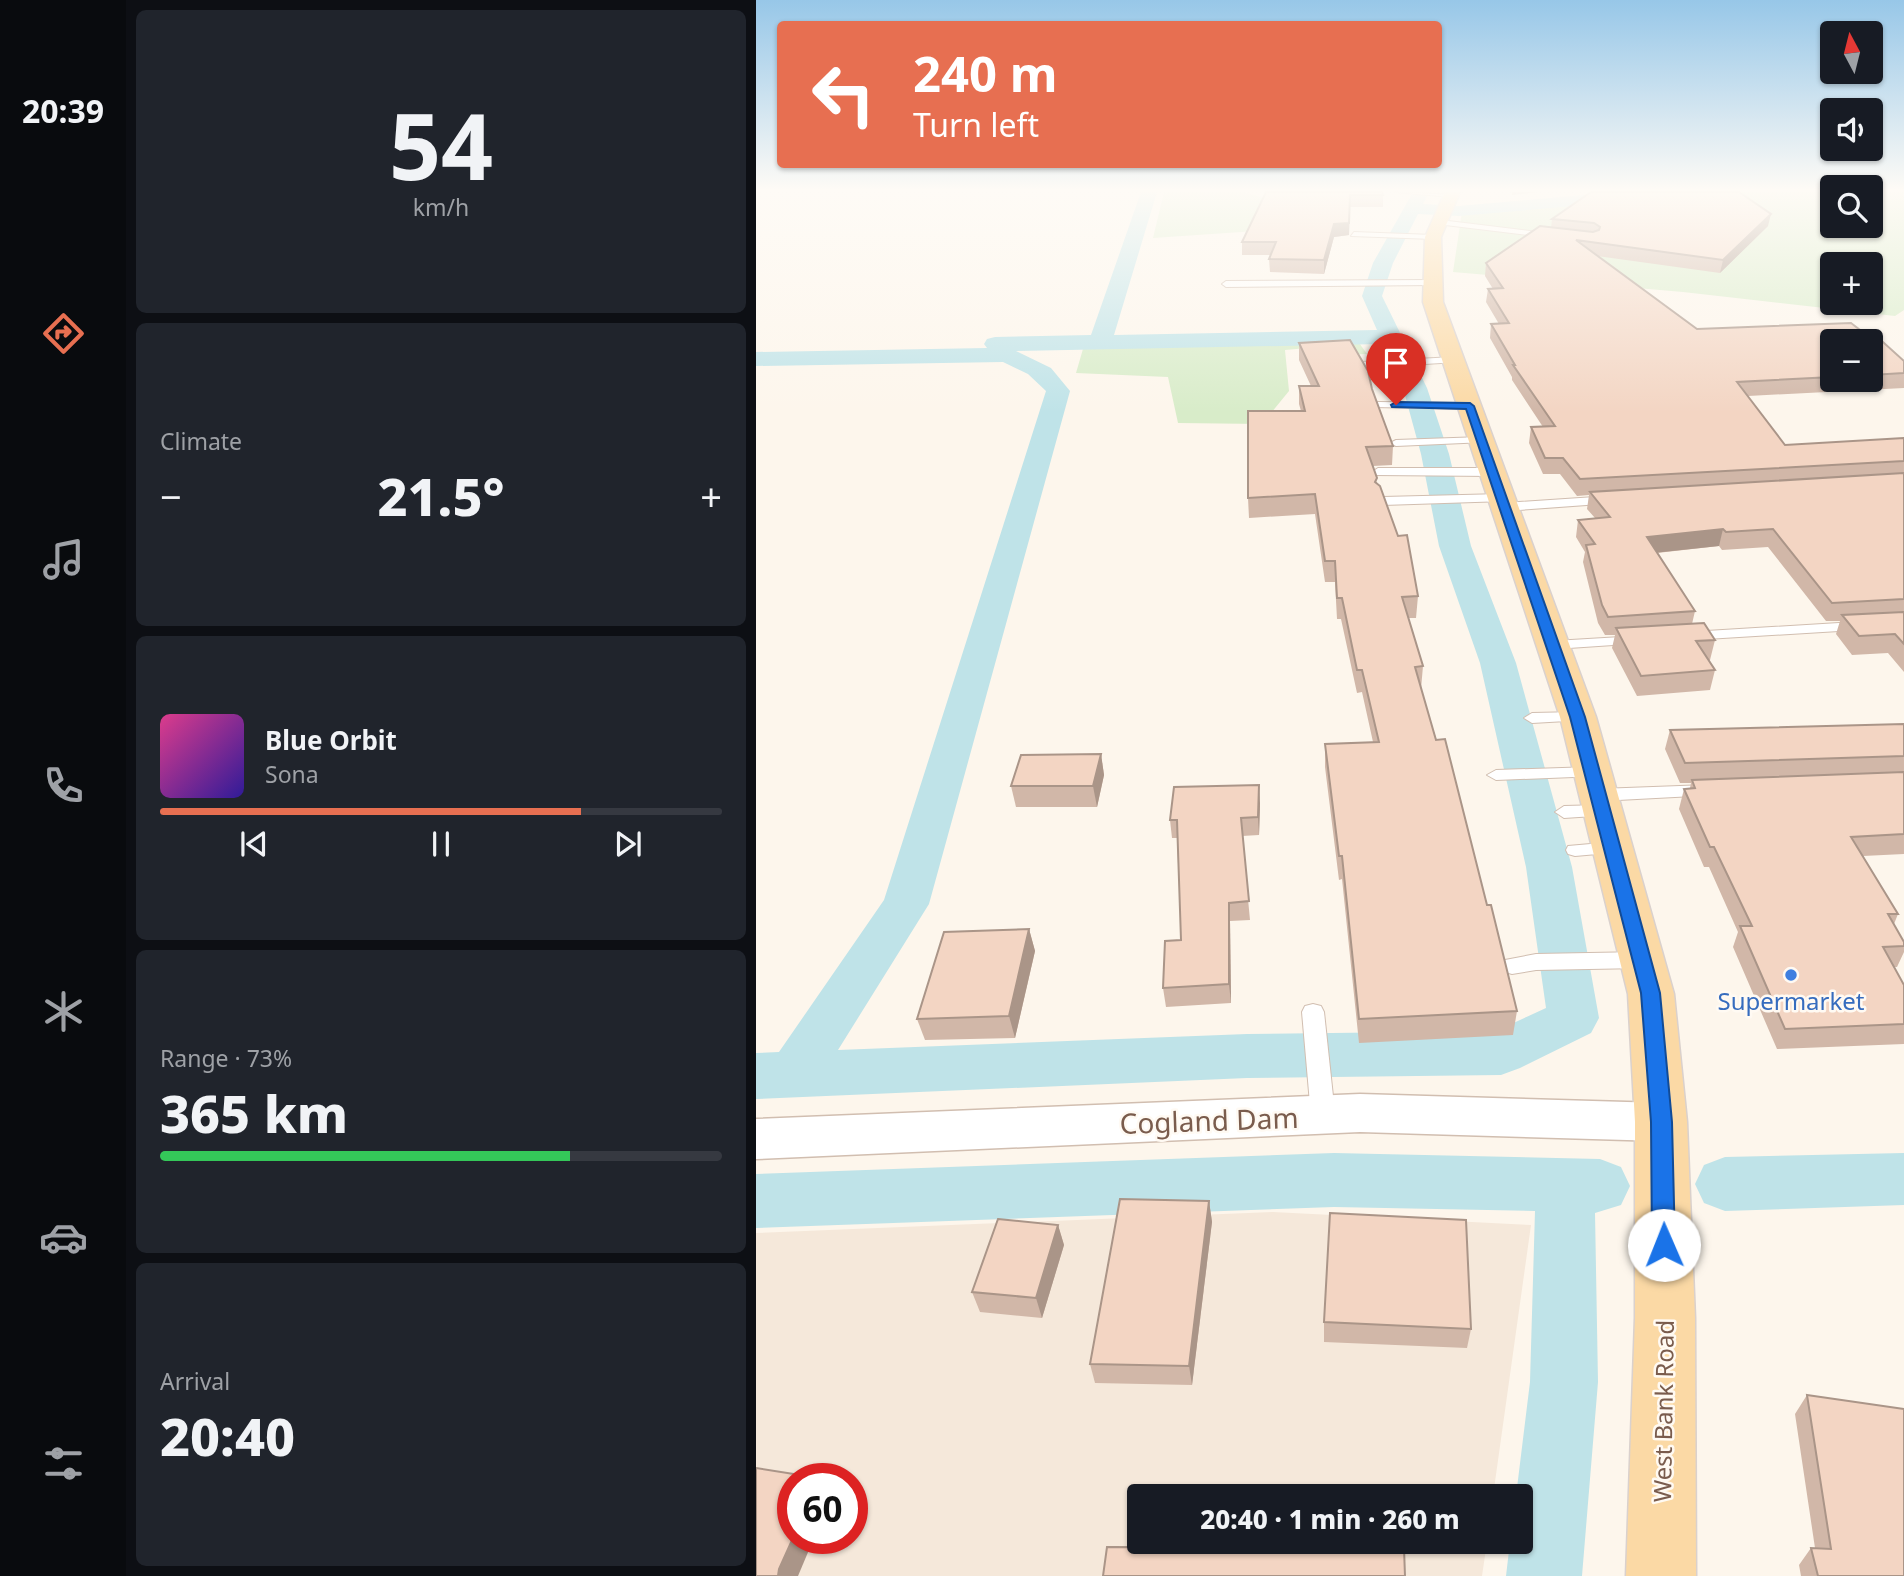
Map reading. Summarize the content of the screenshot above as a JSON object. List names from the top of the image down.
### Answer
{
  "streets": {
    "main road": ["West Bank Road"],
    "street": ["Cogland Dam"]
  },
  "crossings": [
    ["Cogland Dam", "West Bank Road"]
  ],
  "places": ["Supermarket"],
  "north": "top",
  "page": {
    "tabs": "20:39",
    "tile": [
      ["54", "km/h"],
      "Climate",
      ["Range · 73%", "365 km"],
      ["Arrival", "20:40"]
    ],
    "map_buttons": ["+", "−"],
    "turn": ["240 m", "Turn left"],
    "heat": ["−", "21.5°", "+"],
    "song": ["Blue Orbit", "Sona"],
    "limit": "60",
    "trip": "20:40 · 1 min · 260 m"
  }
}
